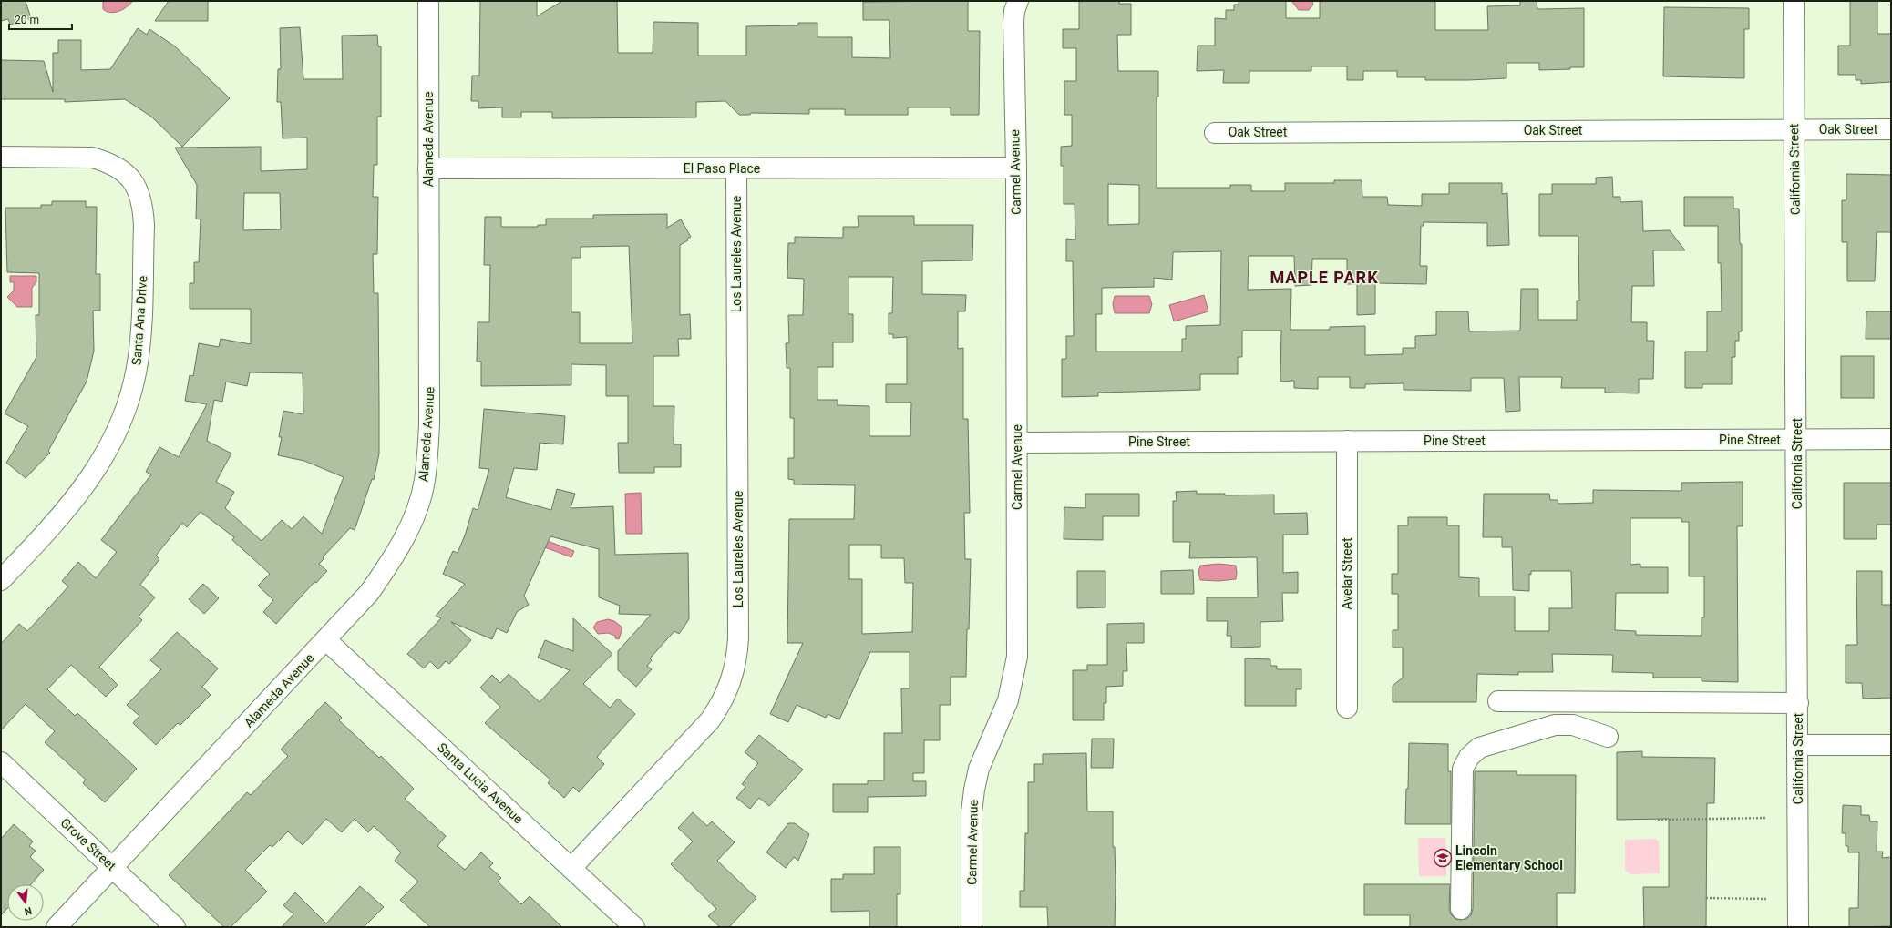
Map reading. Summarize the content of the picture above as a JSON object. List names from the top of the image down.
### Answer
{
  "streets": {
    "street": [
      "Oak Street",
      "Alameda Avenue",
      "El Paso Place",
      "California Street",
      "Carmel Avenue",
      "Los Laureles Avenue",
      "Santa Ana Drive",
      "Pine Street",
      "Avelar Street",
      "Santa Lucia Avenue",
      "Grove Street"
    ]
  },
  "crossings": [
    ["Oak Street", "California Street"],
    ["Alameda Avenue", "El Paso Place"],
    ["Alameda Avenue", "Santa Lucia Avenue"],
    ["Alameda Avenue", "Grove Street"],
    ["El Paso Place", "Carmel Avenue"],
    ["El Paso Place", "Los Laureles Avenue"],
    ["California Street", "Pine Street"],
    ["Carmel Avenue", "Pine Street"],
    ["Los Laureles Avenue", "Santa Lucia Avenue"],
    ["Pine Street", "Avelar Street"]
  ],
  "districts": ["MAPLE PARK"],
  "places": {
    "school or university": ["Lincoln Elementary School"]
  },
  "scale_bar": "20 m",
  "north": "bottom"
}
